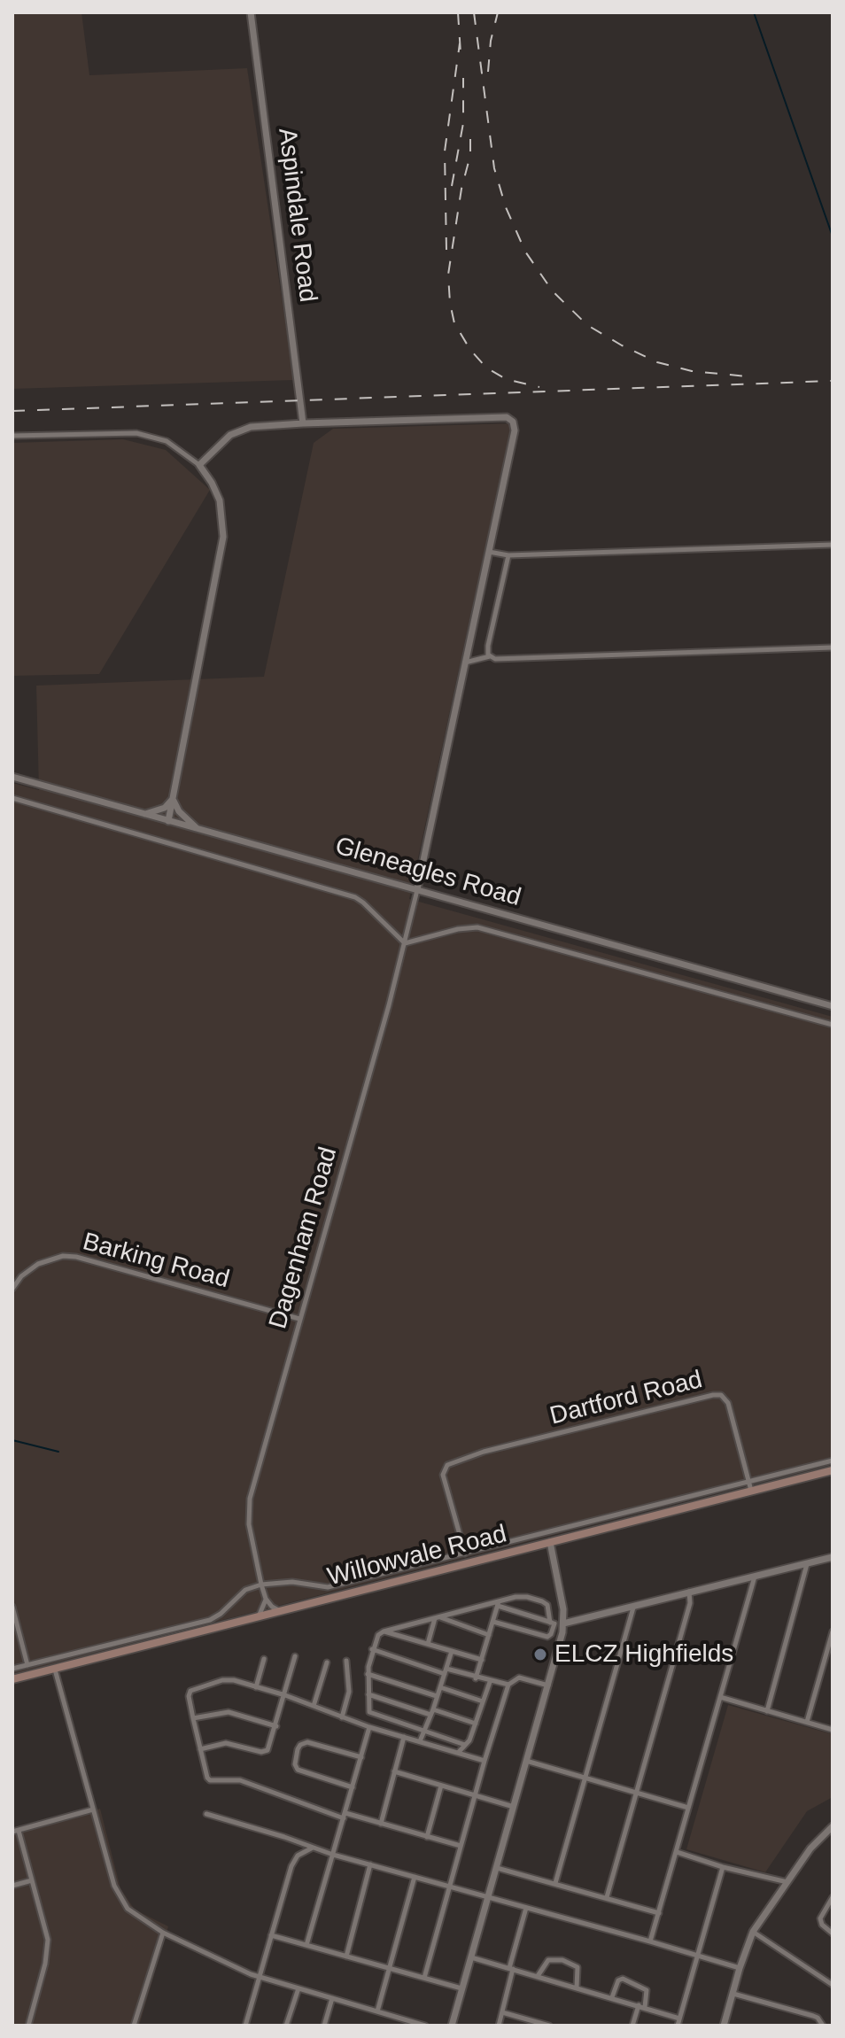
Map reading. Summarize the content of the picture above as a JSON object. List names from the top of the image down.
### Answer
{
  "streets": {
    "main road": ["Willowvale Road"],
    "street": [
      "Aspindale Road",
      "Gleneagles Road",
      "Dagenham Road",
      "Barking Road",
      "Dartford Road"
    ]
  },
  "crossings": [
    ["Gleneagles Road", "Dagenham Road"],
    ["Dagenham Road", "Barking Road"],
    ["Dartford Road", "Willowvale Road"]
  ],
  "places": ["ELCZ Highfields"]
}
